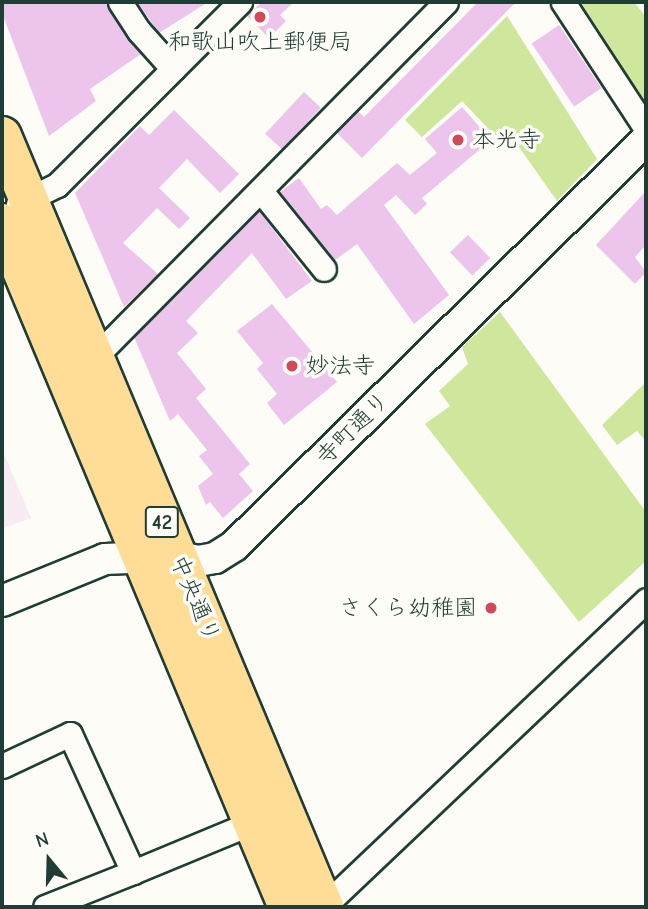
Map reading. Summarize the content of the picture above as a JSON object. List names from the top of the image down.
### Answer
{
  "streets": {
    "highway": ["42", "中央通り"],
    "street": ["寺町通り"]
  },
  "crossings": [
    ["寺町通り", "中央通り"]
  ],
  "places": [
    "和歌山吹上郵便局",
    "本光寺",
    "妙法寺",
    "さくら幼稚園"
  ],
  "north": "top"
}
